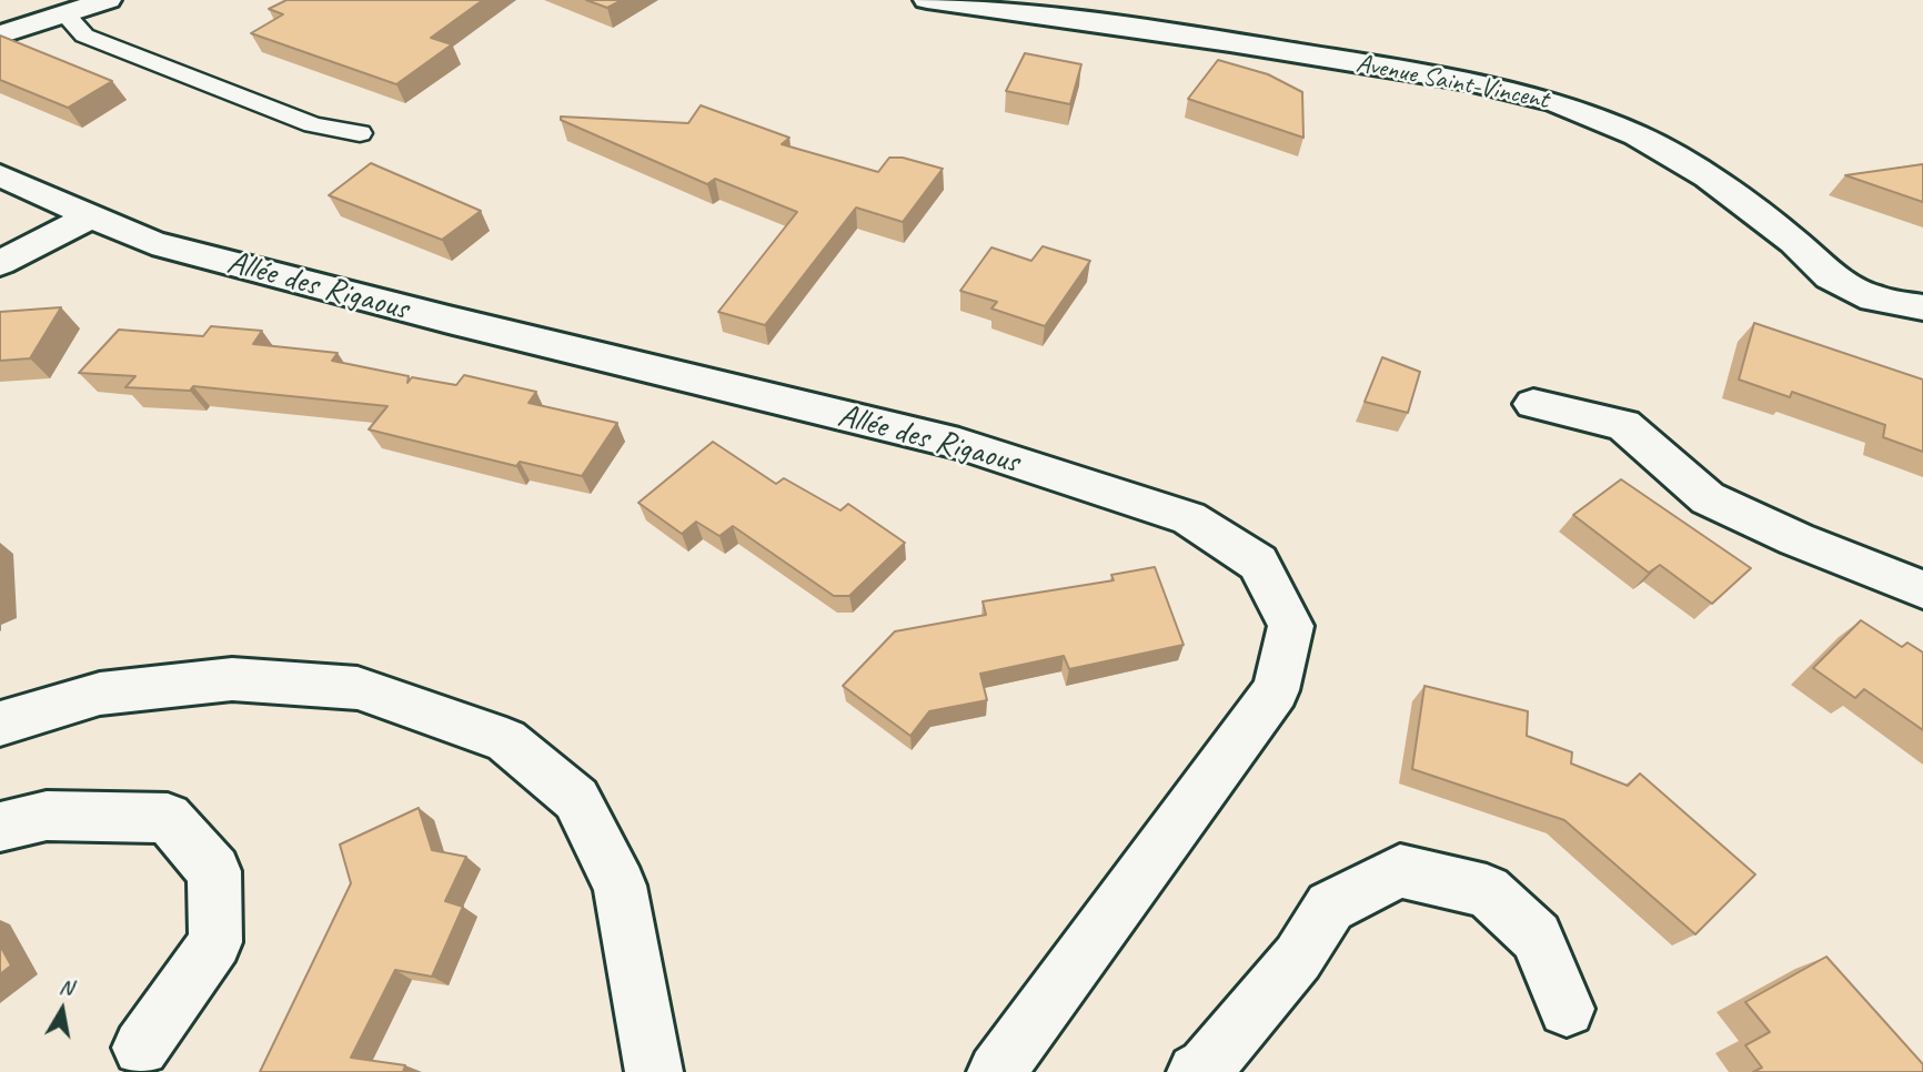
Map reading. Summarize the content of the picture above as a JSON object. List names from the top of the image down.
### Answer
{
  "streets": {
    "street": ["Avenue Saint-Vincent", "Allée des Rigaous"]
  },
  "north": "top"
}
